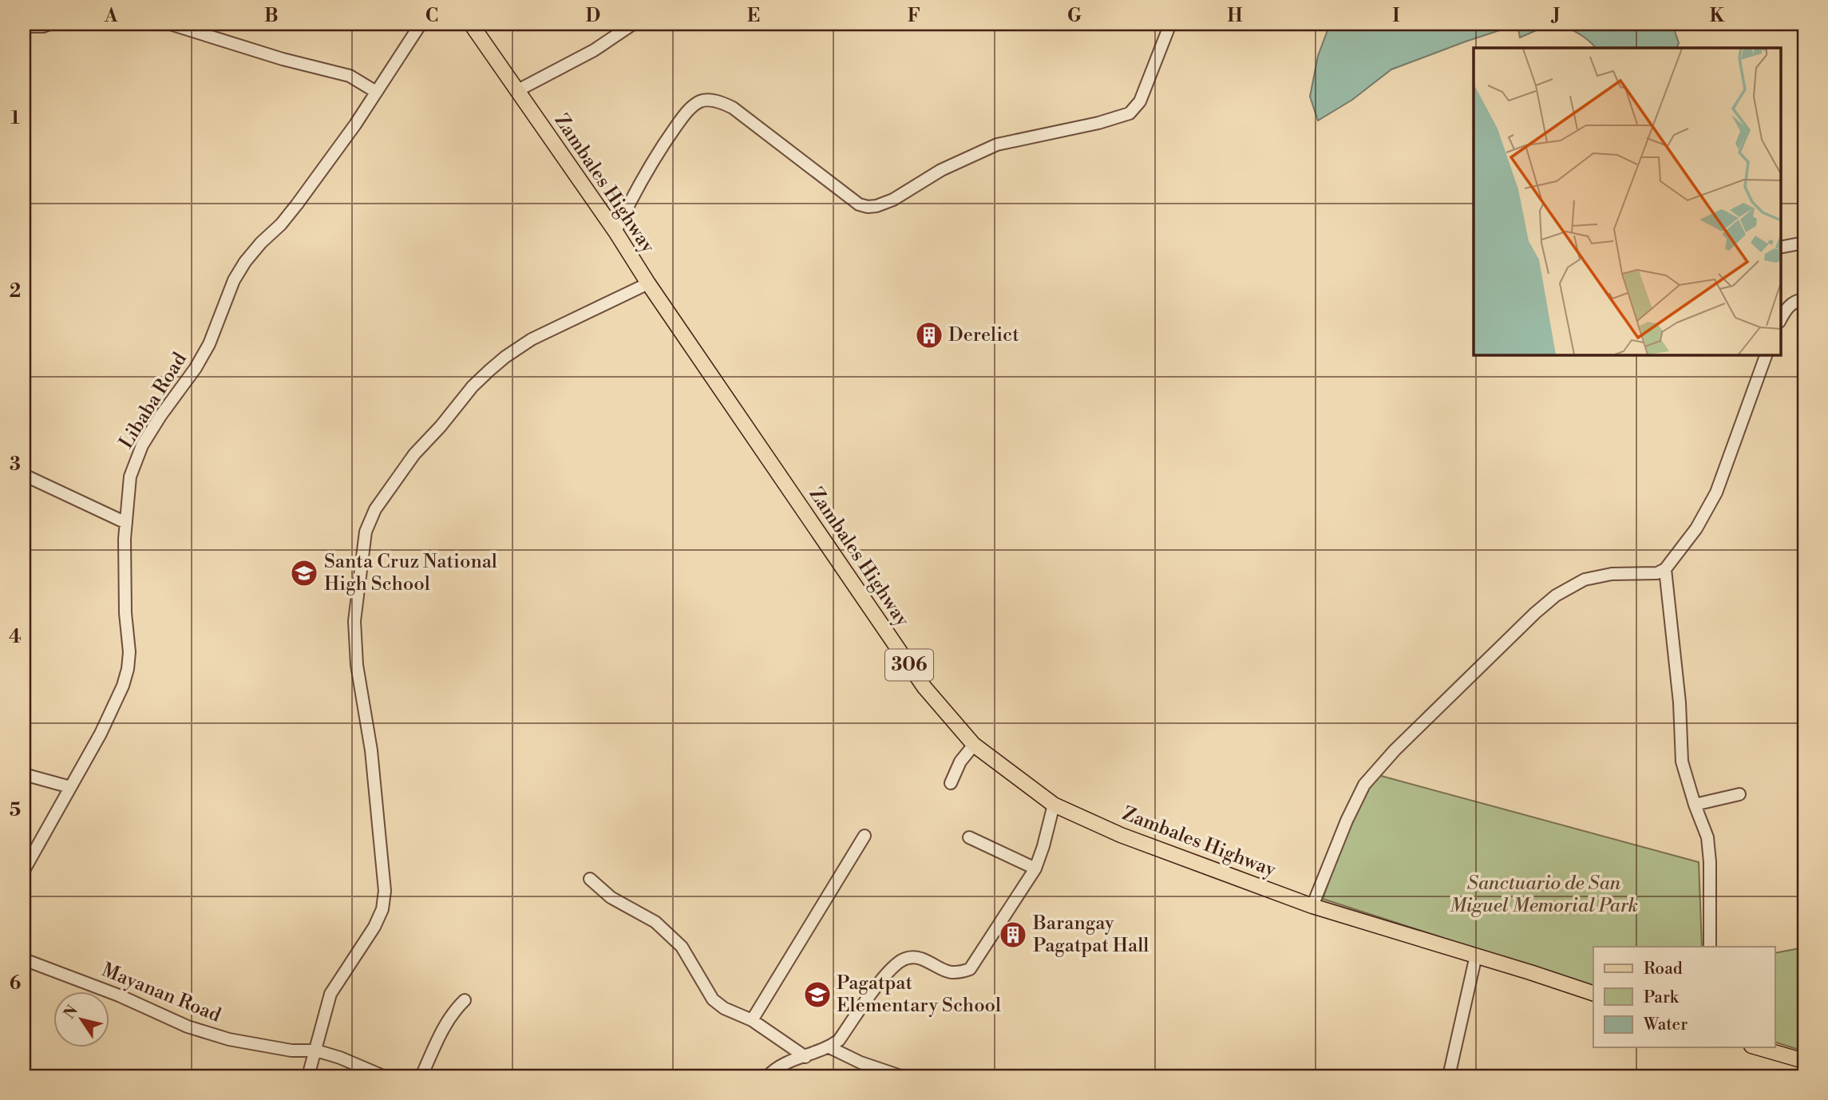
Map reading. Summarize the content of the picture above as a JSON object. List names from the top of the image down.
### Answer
{
  "streets": {
    "main road": ["Zambales Highway", "306"],
    "street": ["Libaba Road", "Mayanan Road"]
  },
  "parks": ["Sanctuario de San Miguel Memorial Park"],
  "places": {
    "building": ["Derelict", "Barangay Pagatpat Hall"],
    "school or university": ["Santa Cruz National High School", "Pagatpat Elementary School"]
  },
  "legend": ["Road", "Park", "Water"],
  "north": "top left",
  "grid": {
    "columns": [
      "A",
      "B",
      "C",
      "D",
      "E",
      "F",
      "G",
      "H",
      "I",
      "J",
      "K"
    ],
    "rows": [
      "1",
      "2",
      "3",
      "4",
      "5",
      "6"
    ]
  }
}
